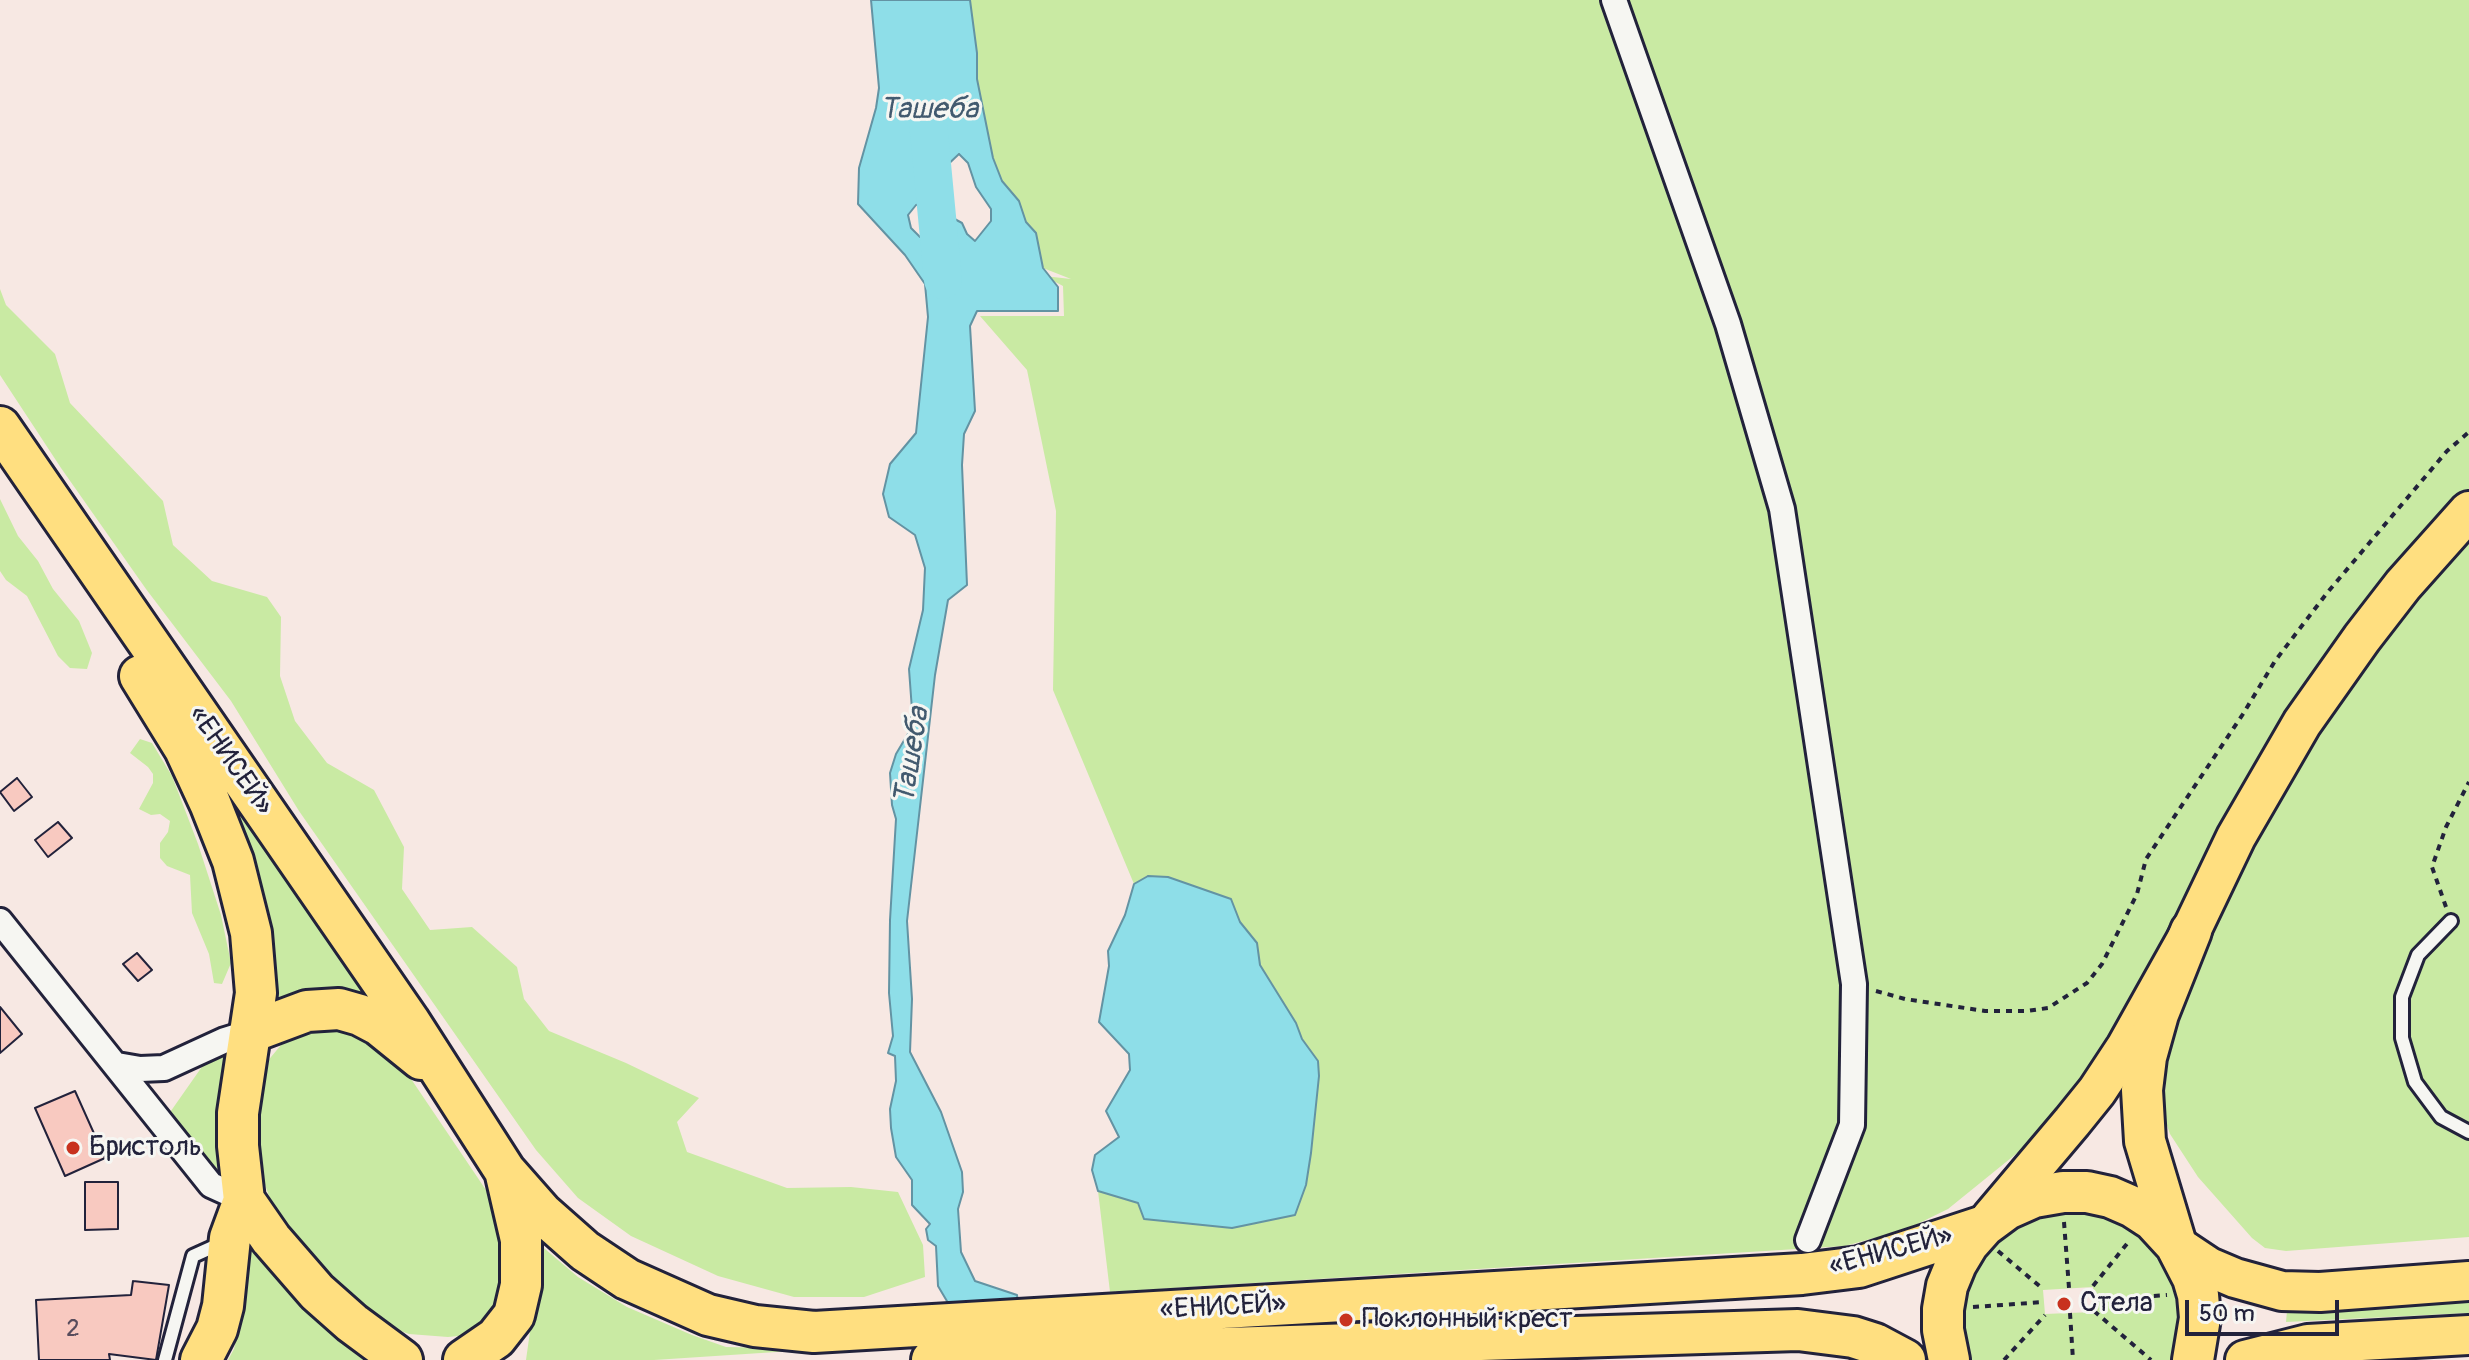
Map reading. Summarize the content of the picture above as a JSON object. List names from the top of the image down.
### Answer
{
  "streets": {
    "highway": ["«ЕНИСЕЙ»"]
  },
  "water": ["Ташеба"],
  "places": ["Бристоль", "Стела", "Поклонный крест"],
  "house_numbers": ["2"],
  "scale_bar": "50 m"
}
